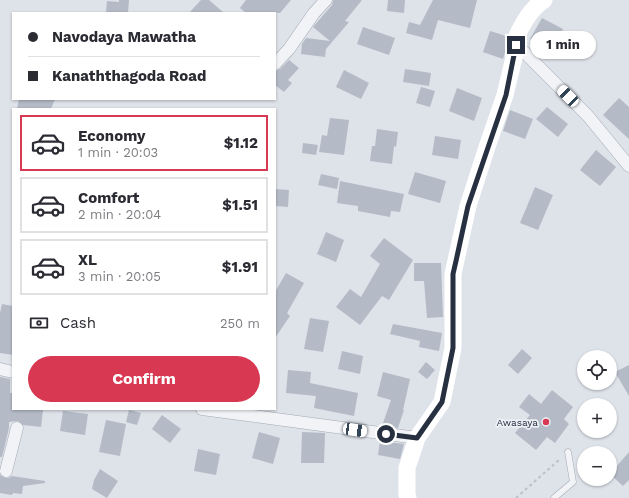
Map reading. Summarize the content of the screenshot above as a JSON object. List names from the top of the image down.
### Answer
{
  "places": ["Awasaya"],
  "page": {
    "banner": ["Navodaya Mawatha", "Kanaththagoda Road"],
    "bubble": "1 min",
    "list": [
      {
        "name": "Economy",
        "note": "1 min · 20:03",
        "value": "$1.12"
      },
      {
        "name": "Comfort",
        "note": "2 min · 20:04",
        "value": "$1.51"
      },
      {
        "name": "XL",
        "note": "3 min · 20:05",
        "value": "$1.91"
      }
    ],
    "pay": ["Cash", "250 m"],
    "buttons": "Confirm",
    "map_buttons": ["+", "−"]
  }
}
